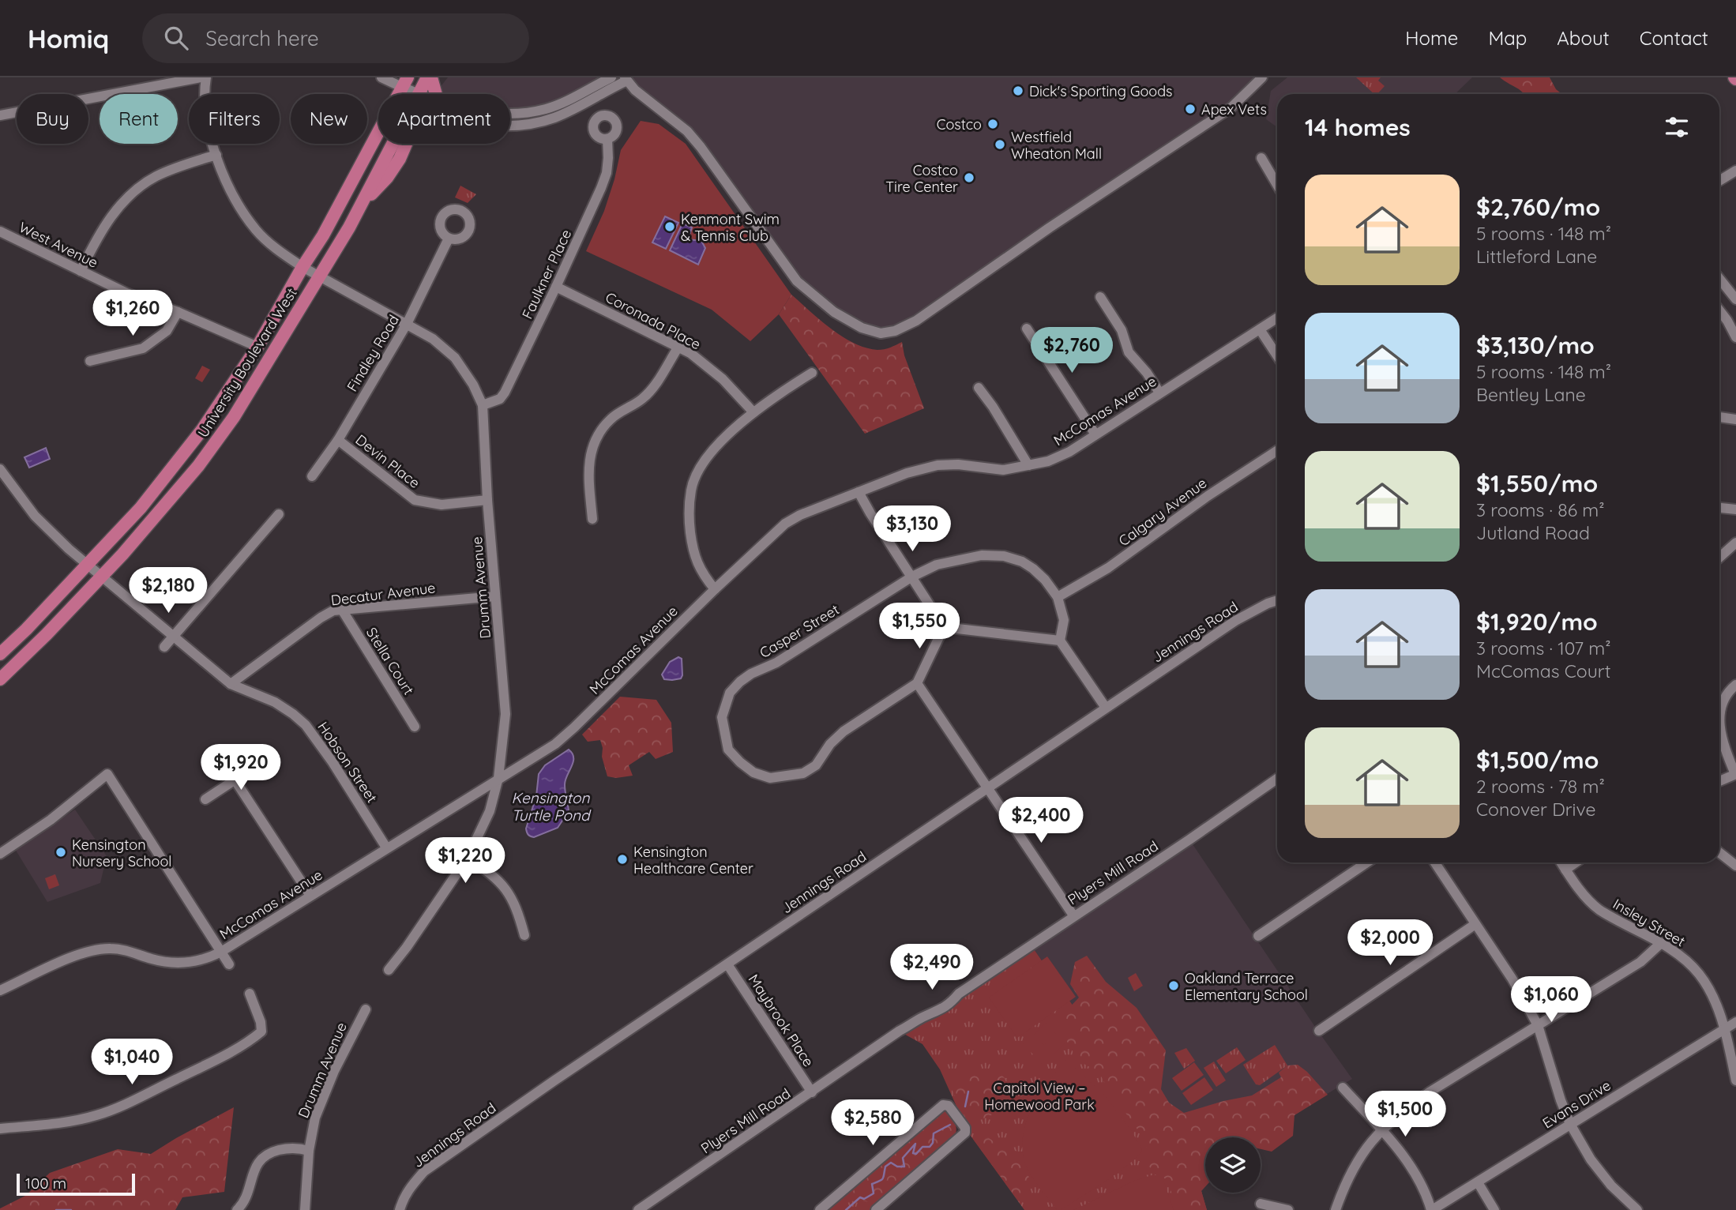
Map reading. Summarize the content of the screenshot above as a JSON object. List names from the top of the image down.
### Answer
{
  "streets": {
    "main road": ["University Boulevard West"],
    "street": [
      "West Avenue",
      "Faulkner Place",
      "Coronada Place",
      "Findley Road",
      "McComas Avenue",
      "Devin Place",
      "Calgary Avenue",
      "Drumm Avenue",
      "Decatur Avenue",
      "Casper Street",
      "Jennings Road",
      "Stella Court",
      "Hobson Street",
      "Plyers Mill Road",
      "Insley Street",
      "Maybrook Place",
      "Evans Drive"
    ]
  },
  "crossings": [
    ["West Avenue", "University Boulevard West"],
    ["Faulkner Place", "Coronada Place"],
    ["Faulkner Place", "Drumm Avenue"],
    ["Findley Road", "Devin Place"],
    ["Findley Road", "Drumm Avenue"],
    ["University Boulevard West", "Drumm Avenue"],
    ["University Boulevard West", "Hobson Street"],
    ["McComas Avenue", "Drumm Avenue"],
    ["McComas Avenue", "Hobson Street"],
    ["Devin Place", "Drumm Avenue"],
    ["Calgary Avenue", "Casper Street"],
    ["Drumm Avenue", "Decatur Avenue"],
    ["Decatur Avenue", "Stella Court"],
    ["Decatur Avenue", "Hobson Street"],
    ["Jennings Road", "Maybrook Place"],
    ["Plyers Mill Road", "Maybrook Place"],
    ["Insley Street", "Evans Drive"]
  ],
  "water": ["Kensington Turtle Pond"],
  "parks": ["Capitol View – Homewood Park"],
  "places": [
    "Dick's Sporting Goods",
    "Apex Vets",
    "Costco",
    "Westfield Wheaton Mall",
    "Costco Tire Center",
    "Kenmont Swim & Tennis Club",
    "Kensington Nursery School",
    "Kensington Healthcare Center",
    "Oakland Terrace Elementary School"
  ],
  "scale_bar": "100 m",
  "page": {
    "header": "Homiq",
    "search": "Search here",
    "nav": [
      "Home",
      "Map",
      "About",
      "Contact"
    ],
    "chip": [
      "Buy",
      "Rent",
      "Filters",
      "New",
      "Apartment"
    ],
    "heading": "14 homes",
    "list": [
      {
        "name": "$2,760/mo",
        "note": "5 rooms · 148 m² · Littleford Lane"
      },
      {
        "name": "$3,130/mo",
        "note": "5 rooms · 148 m² · Bentley Lane"
      },
      {
        "name": "$1,550/mo",
        "note": "3 rooms · 86 m² · Jutland Road"
      },
      {
        "name": "$1,920/mo",
        "note": "3 rooms · 107 m² · McComas Court"
      },
      {
        "name": "$1,500/mo",
        "note": "2 rooms · 78 m² · Conover Drive"
      }
    ],
    "price": [
      "$1,260",
      "$2,760",
      "$3,130",
      "$2,180",
      "$1,550",
      "$1,920",
      "$2,400",
      "$1,220",
      "$2,000",
      "$2,490",
      "$1,060",
      "$1,040",
      "$1,500",
      "$2,580"
    ],
    "scale": "100 m"
  }
}
